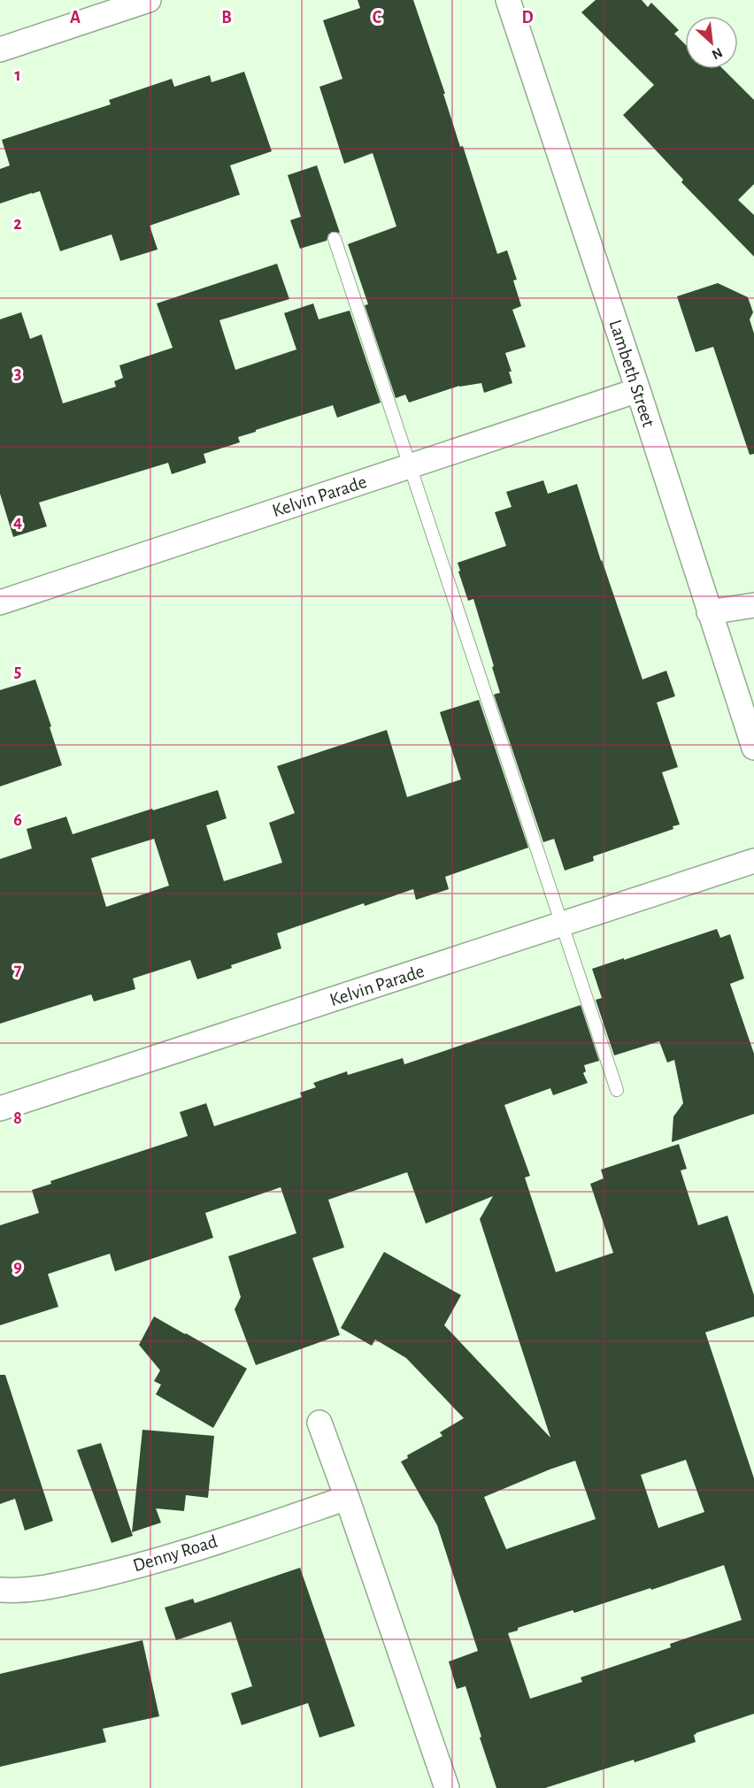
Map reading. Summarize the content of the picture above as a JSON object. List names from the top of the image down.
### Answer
{
  "streets": {
    "street": ["Lambeth Street", "Kelvin Parade", "Denny Road"]
  },
  "crossings": [
    ["Lambeth Street", "Kelvin Parade"]
  ],
  "north": "bottom right",
  "grid": {
    "columns": [
      "A",
      "B",
      "C",
      "D"
    ],
    "rows": [
      "1",
      "2",
      "3",
      "4",
      "5",
      "6",
      "7",
      "8",
      "9"
    ]
  }
}
